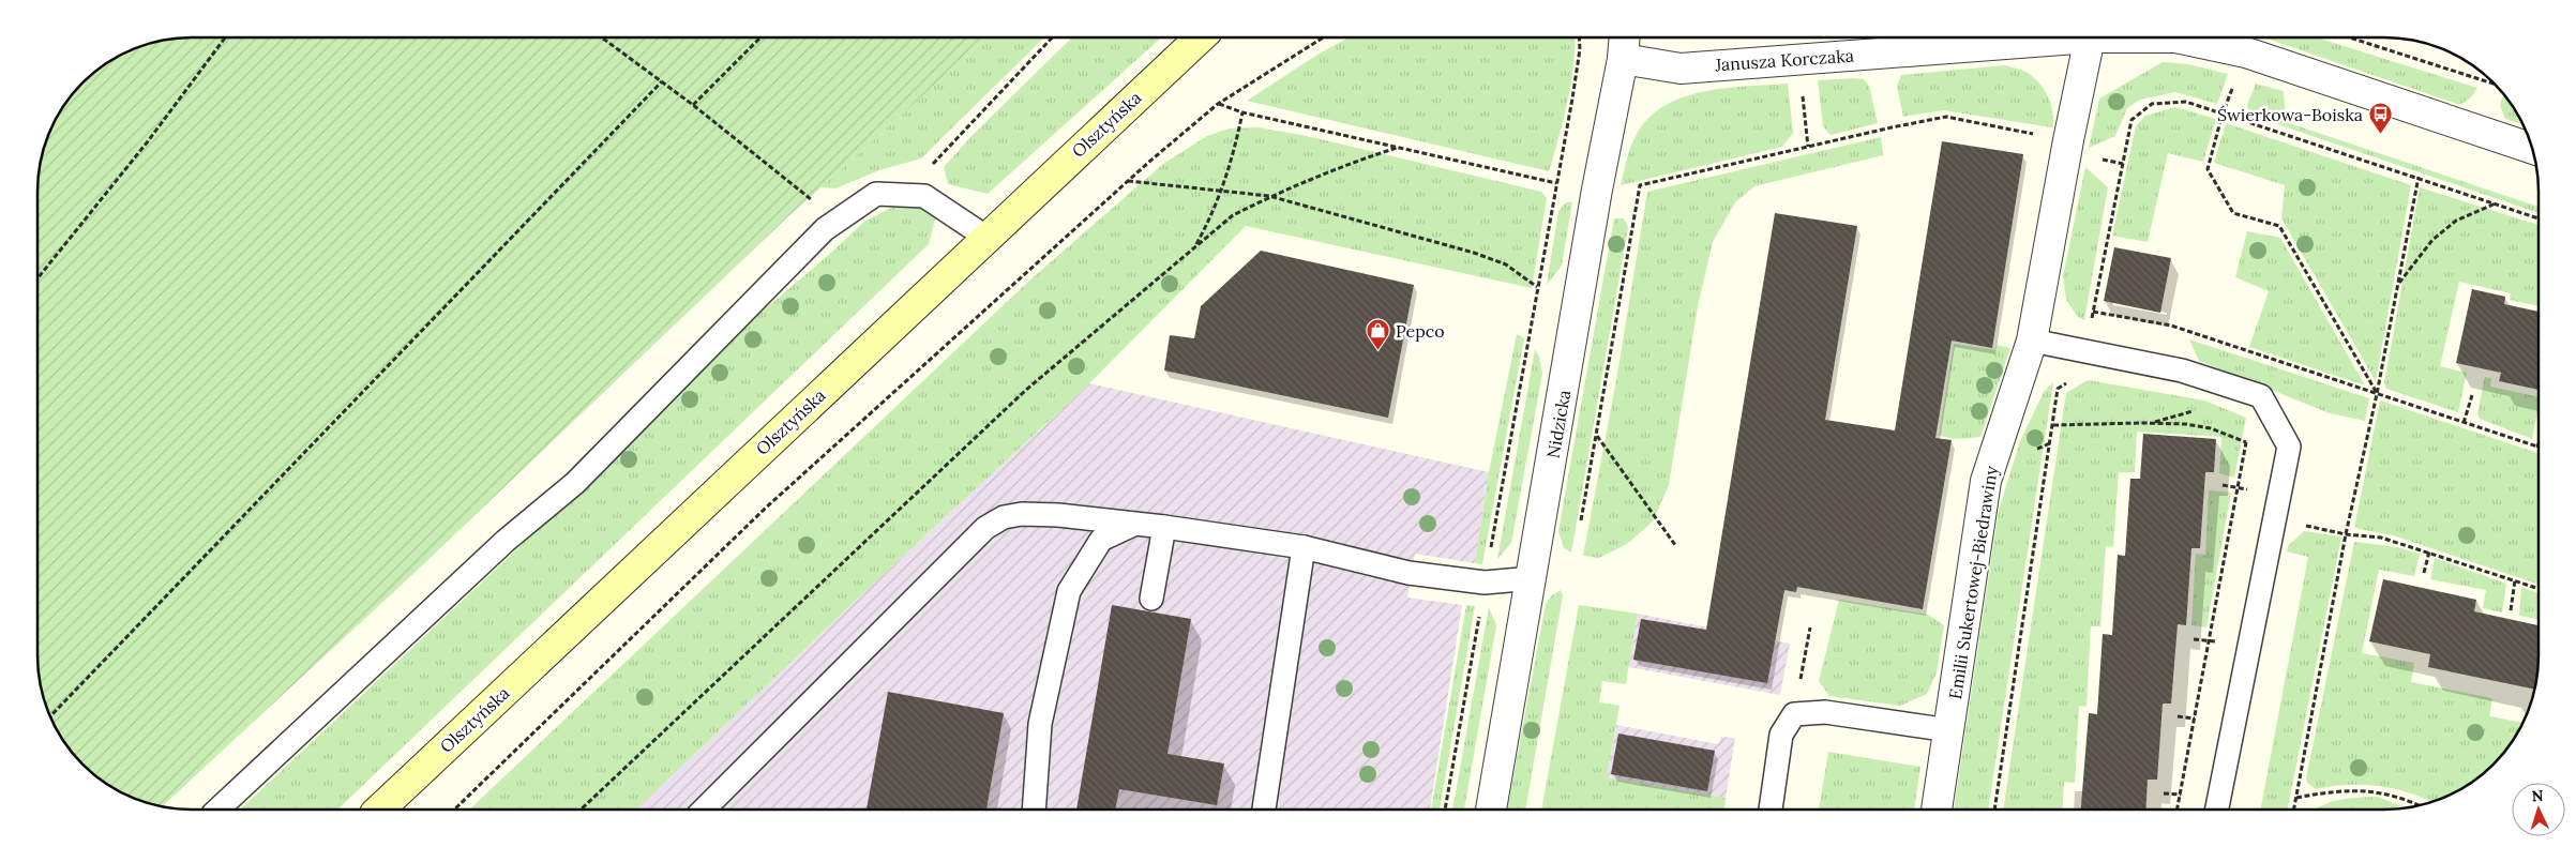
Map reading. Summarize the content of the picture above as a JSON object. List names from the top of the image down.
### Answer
{
  "streets": {
    "main road": ["Olsztyńska"],
    "street": ["Janusza Korczaka", "Nidzicka", "Emilii Sukertowej-Biedrawiny"]
  },
  "crossings": [
    ["Janusza Korczaka", "Nidzicka"]
  ],
  "places": {
    "bus stop": ["Świerkowa-Boiska"],
    "shop": ["Pepco"]
  },
  "north": "top"
}
